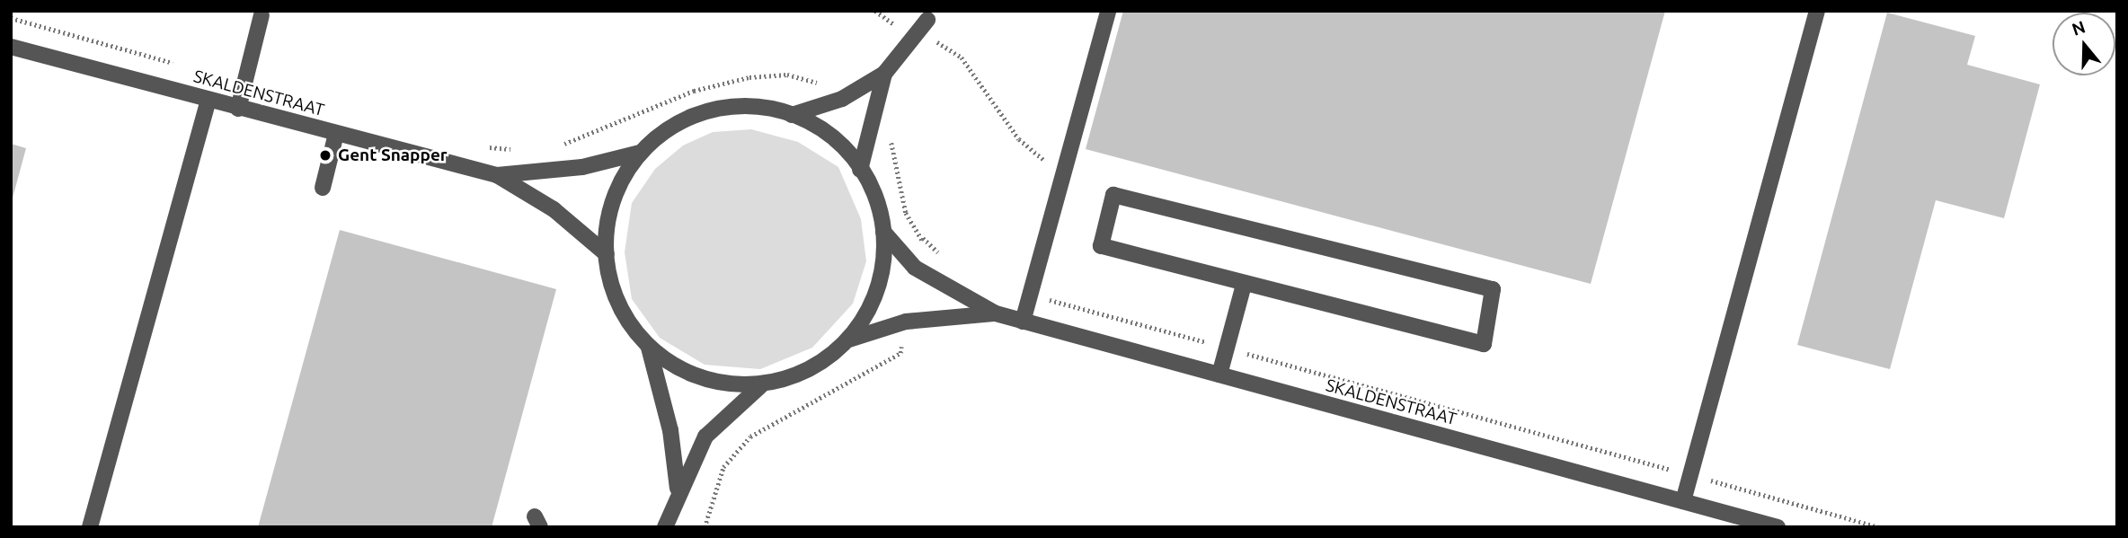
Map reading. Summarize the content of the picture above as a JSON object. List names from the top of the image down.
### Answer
{
  "streets": {
    "street": ["SKALDENSTRAAT"]
  },
  "places": ["Gent Snapper"],
  "north": "top"
}
